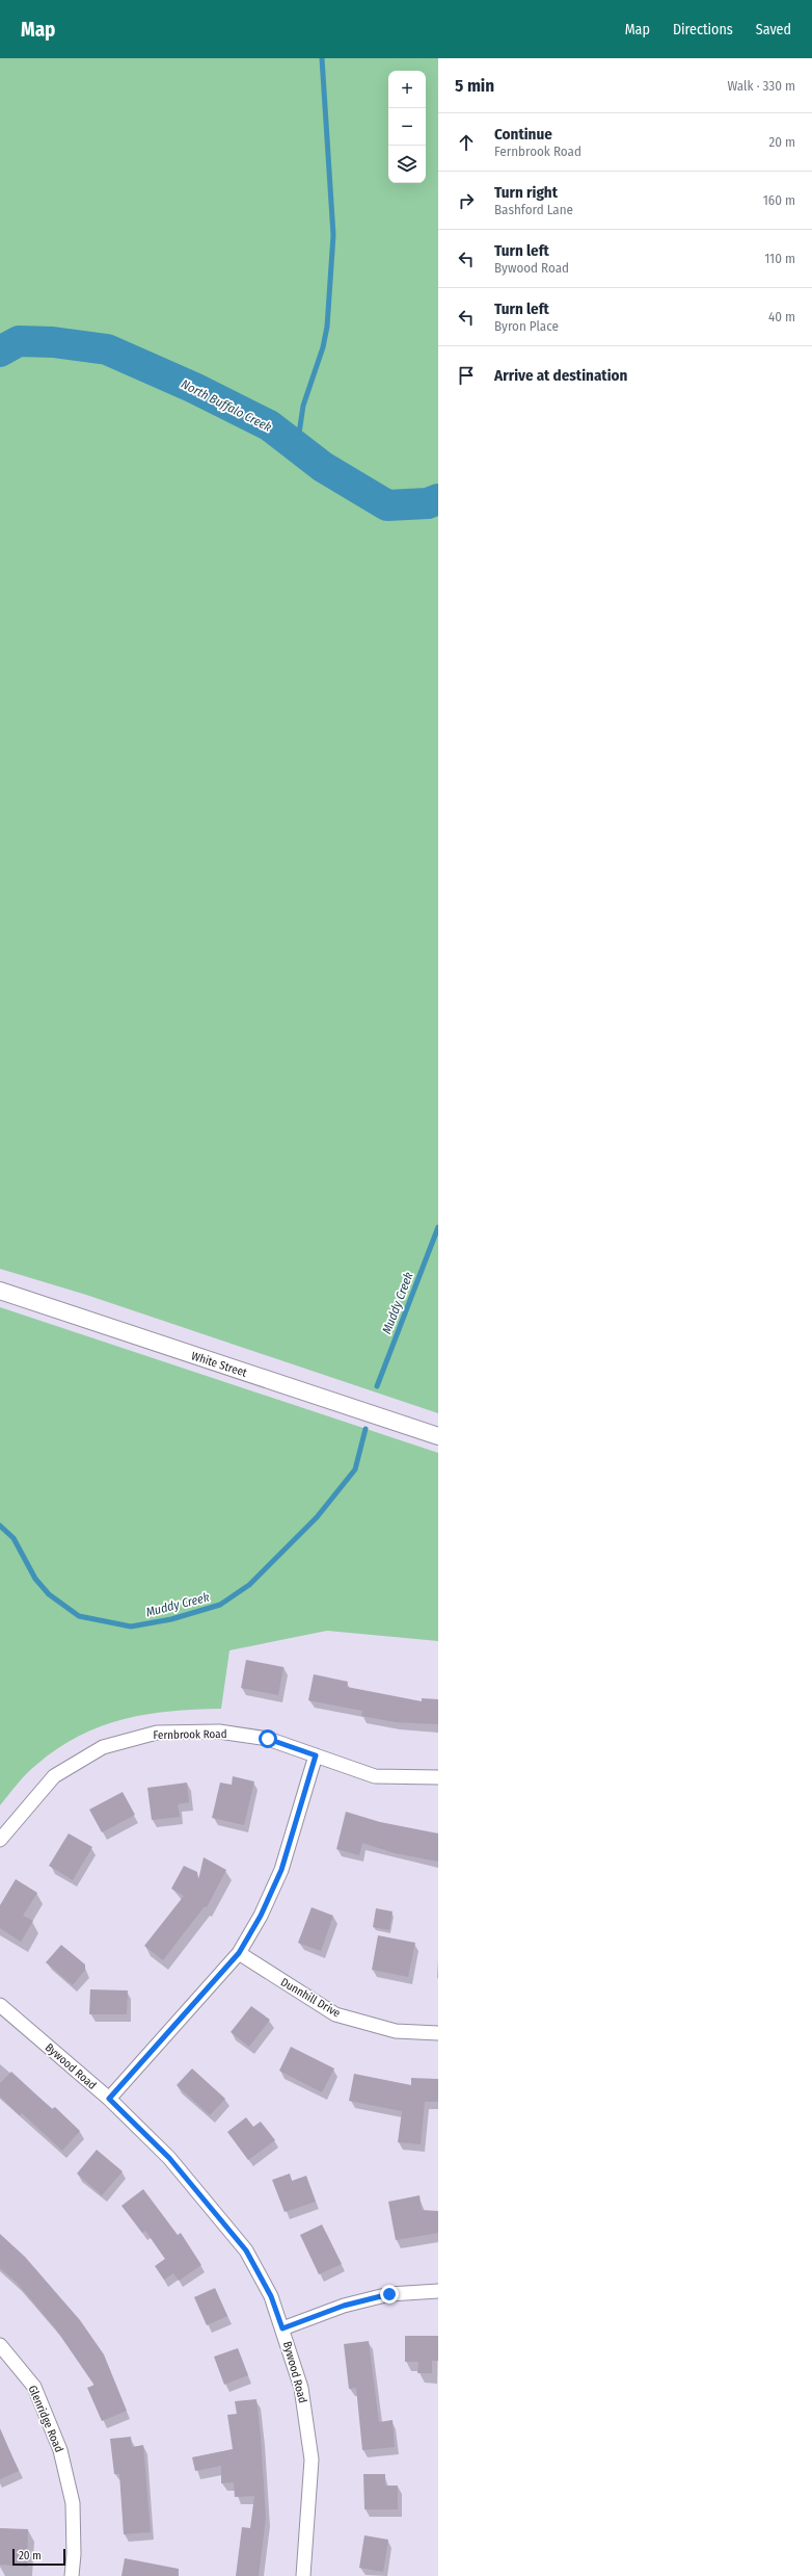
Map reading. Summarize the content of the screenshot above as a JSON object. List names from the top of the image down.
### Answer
{
  "streets": {
    "street": [
      "White Street",
      "Fernbrook Road",
      "Dunnhill Drive",
      "Bywood Road",
      "Glenridge Road"
    ]
  },
  "water": ["North Buffalo Creek", "Muddy Creek"],
  "scale_bar": "20 m",
  "page": {
    "header": "Map",
    "nav": ["Map", "Directions", "Saved"],
    "heading": ["5 min", "Walk · 330 m"],
    "map_buttons": ["+", "−"],
    "list": [
      ["Continue", "Fernbrook Road", "20 m"],
      ["Turn right", "Bashford Lane", "160 m"],
      ["Turn left", "Bywood Road", "110 m"],
      ["Turn left", "Byron Place", "40 m"],
      "Arrive at destination"
    ],
    "scale": "20 m"
  }
}
